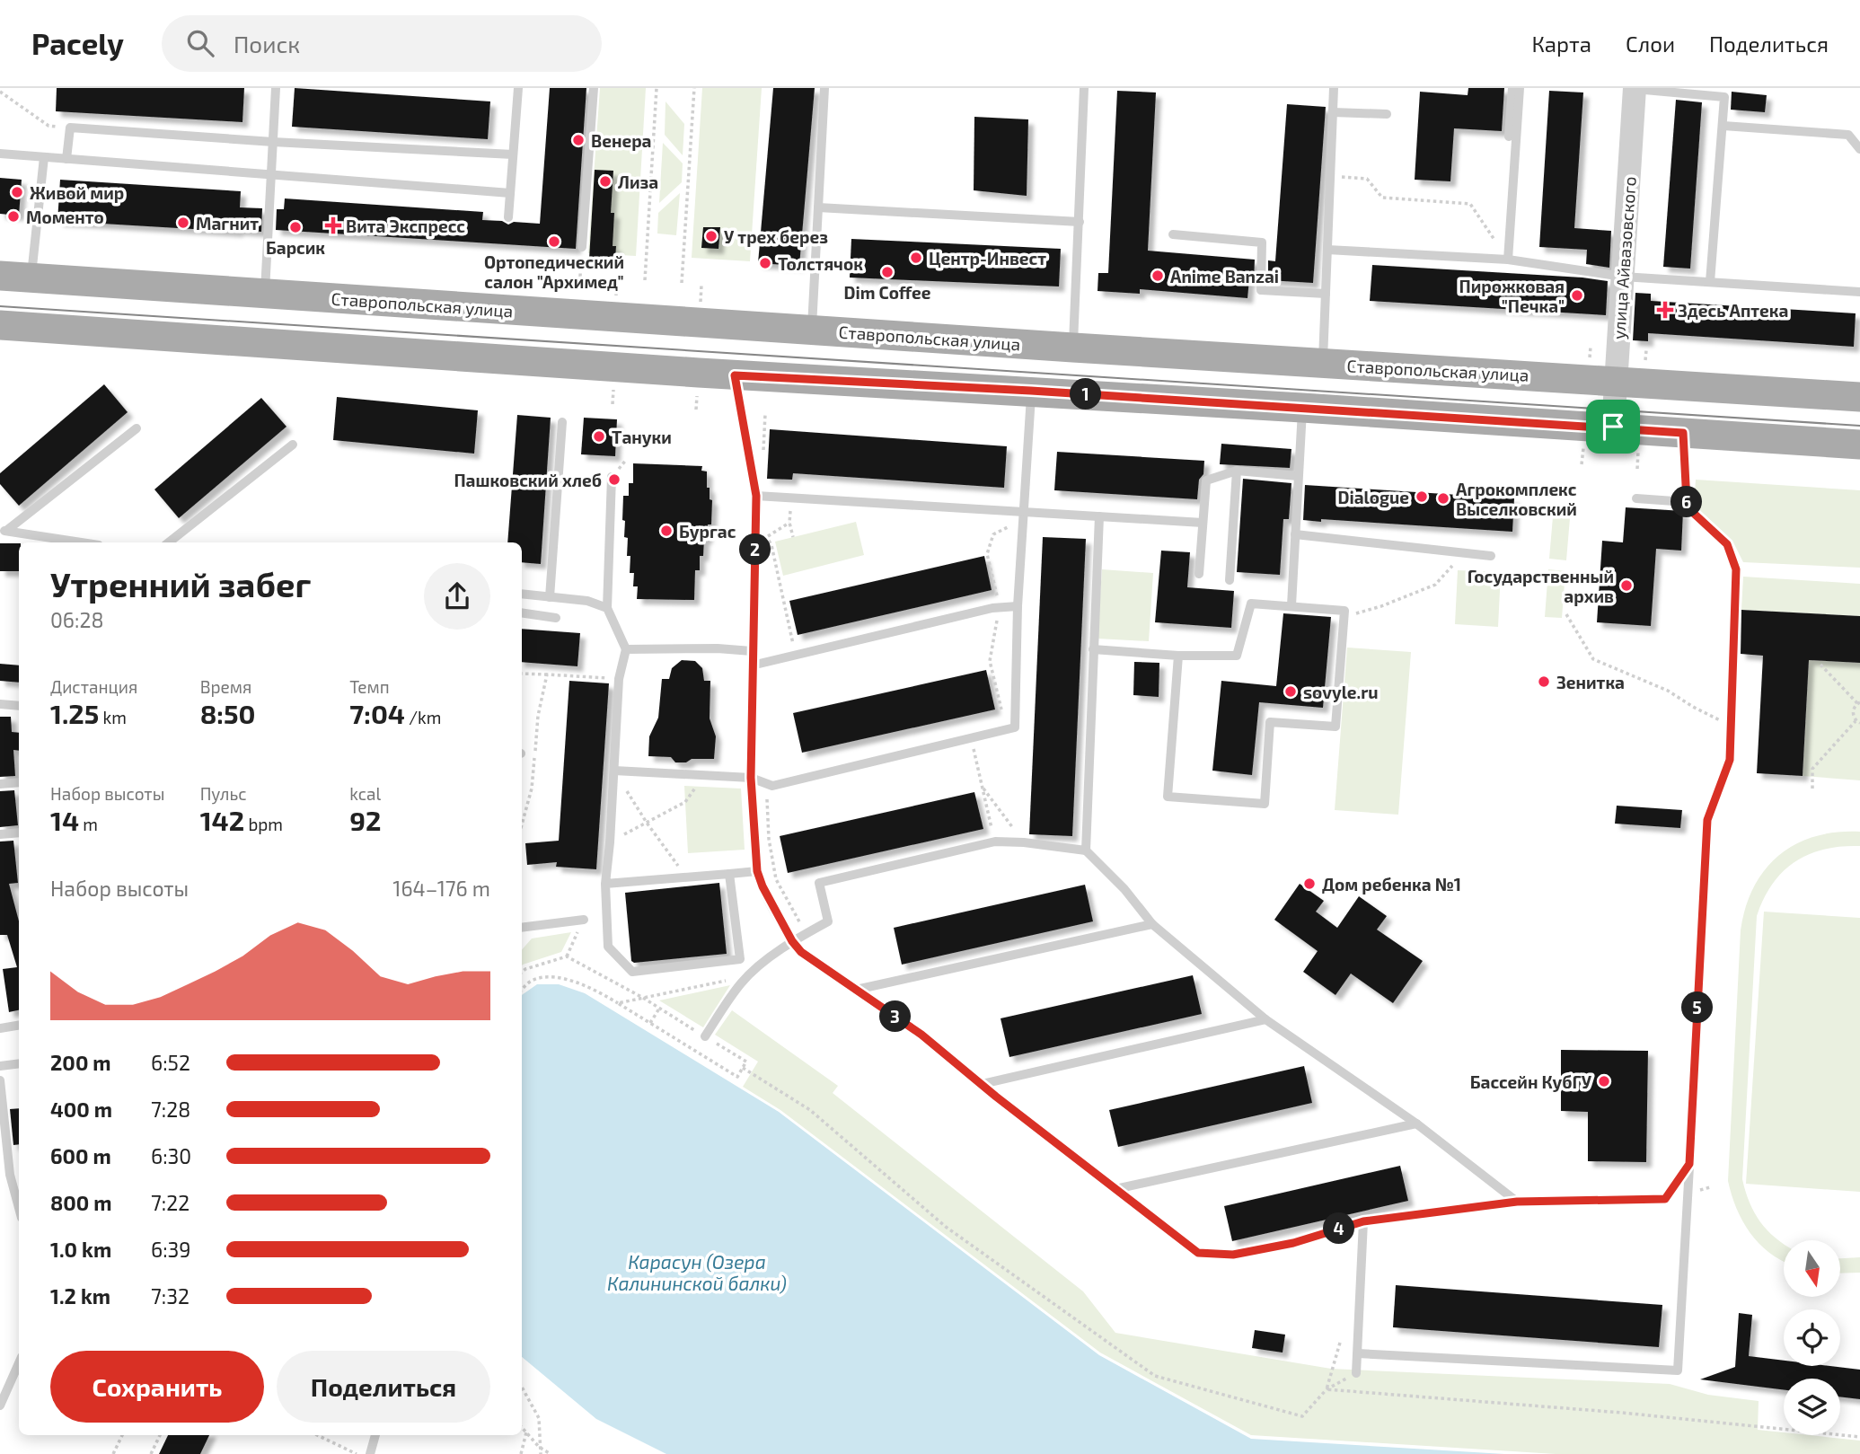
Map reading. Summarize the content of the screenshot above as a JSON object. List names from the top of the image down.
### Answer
{
  "streets": {
    "main road": ["Ставропольская улица"],
    "street": ["улица Айвазовского"]
  },
  "crossings": [
    ["улица Айвазовского", "Ставропольская улица"]
  ],
  "water": ["Карасун (Озера Калининской балки)"],
  "places": {
    "other": [
      "Венера",
      "Лиза",
      "Живой мир",
      "Моменто",
      "Магнит",
      "Барсик",
      "У трех берез",
      "Ортопедический салон \"Архимед\"",
      "Центр-Инвест",
      "Толстячок",
      "Dim Coffee",
      "Anime Banzai",
      "Пирожковая \"Печка\"",
      "Тануки",
      "Пашковский хлеб",
      "Dialogue",
      "Агрокомплекс Выселковский",
      "Бургас",
      "Государственный архив",
      "Зенитка",
      "sovyle.ru",
      "Дом ребенка №1",
      "Бассейн КубГУ"
    ],
    "health": ["Вита Экспресс", "Здесь Аптека"]
  },
  "north": "bottom",
  "page": {
    "header": "Pacely",
    "search": "Поиск",
    "nav": ["Карта", "Слои", "Поделиться"],
    "pins": [
      "1",
      "6",
      "2",
      "5",
      "3",
      "4"
    ],
    "heading": ["Утренний забег", "06:28"],
    "stats": [
      ["Дистанция", "1.25 km"],
      ["Время", "8:50"],
      ["Темп", "7:04 /km"],
      ["Набор высоты", "14 m"],
      ["Пульс", "142 bpm"],
      ["kcal", "92"]
    ],
    "chart": ["Набор высоты", "164–176 m"],
    "list": [
      {
        "name": "200 m",
        "note": "6:52"
      },
      {
        "name": "400 m",
        "note": "7:28"
      },
      {
        "name": "600 m",
        "note": "6:30"
      },
      {
        "name": "800 m",
        "note": "7:22"
      },
      {
        "name": "1.0 km",
        "note": "6:39"
      },
      {
        "name": "1.2 km",
        "note": "7:32"
      }
    ],
    "buttons": ["Сохранить", "Поделиться"]
  }
}
